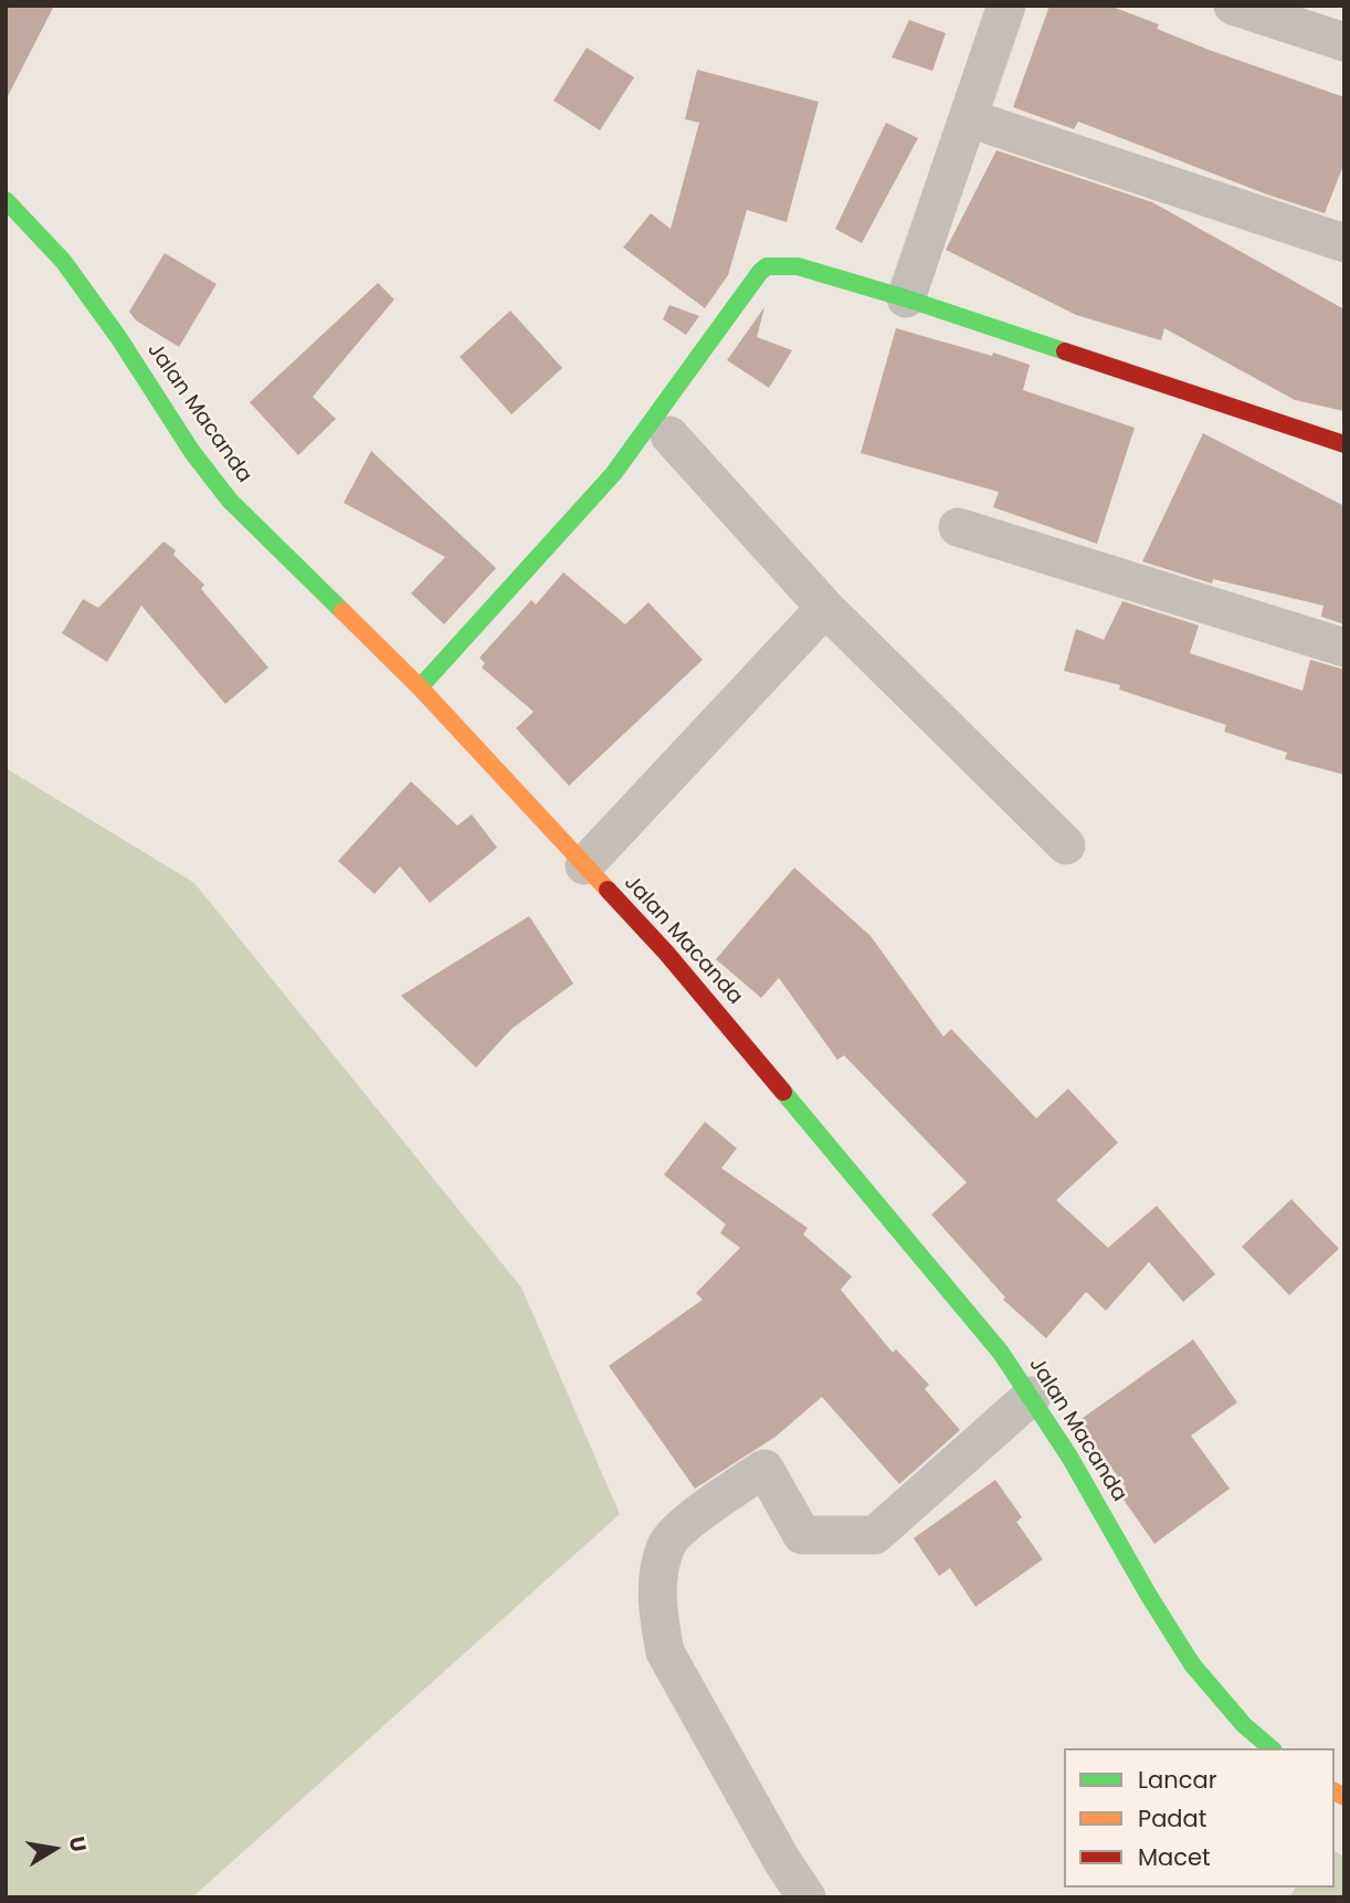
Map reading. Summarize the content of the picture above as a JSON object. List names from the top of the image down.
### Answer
{
  "streets": {
    "street": ["Jalan Macanda"]
  },
  "legend": ["Lancar", "Padat", "Macet"],
  "north": "right"
}
